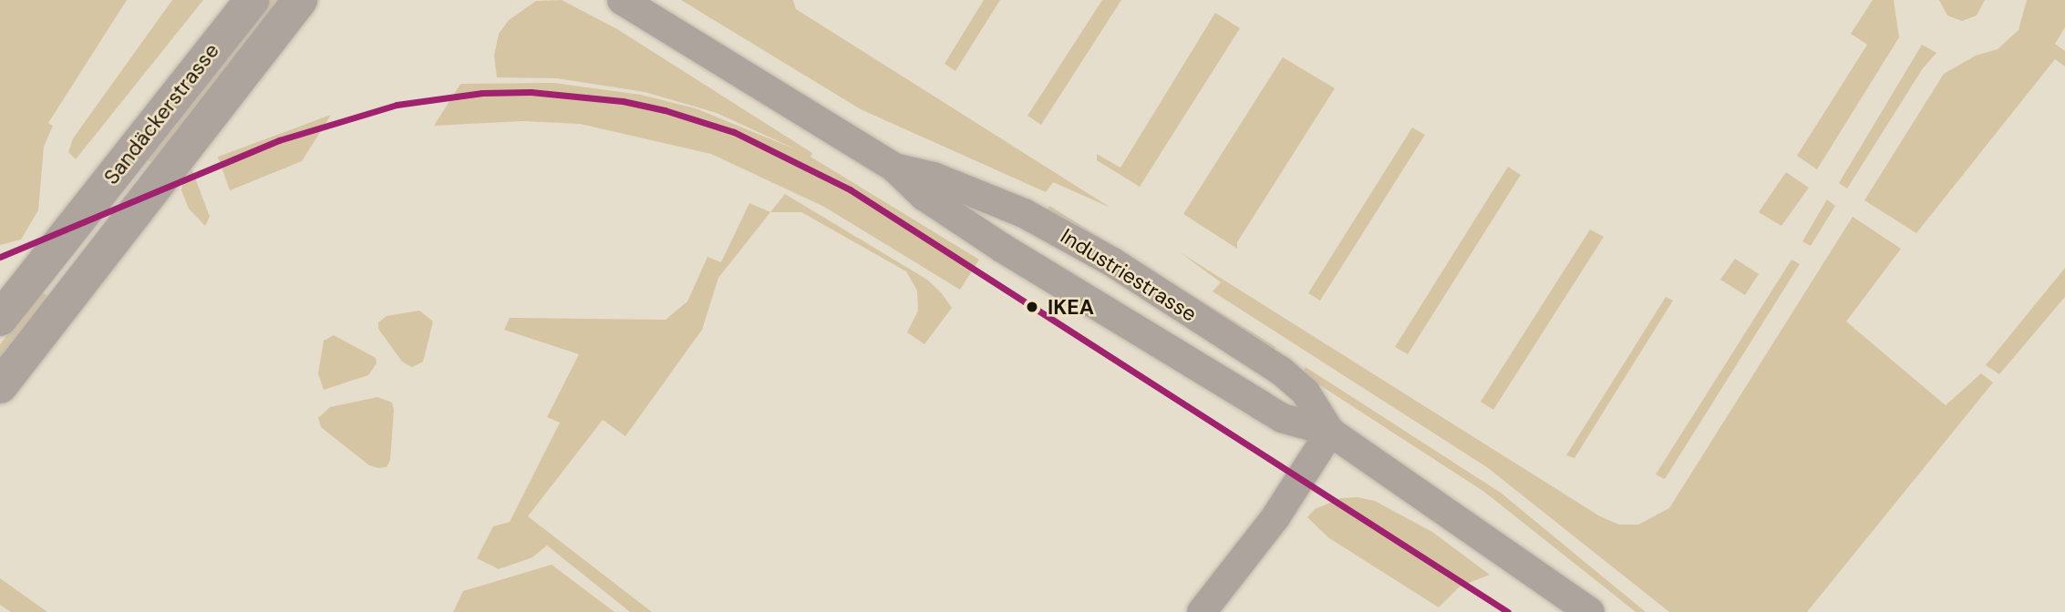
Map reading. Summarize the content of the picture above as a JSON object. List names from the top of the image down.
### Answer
{
  "streets": {
    "street": ["Sandäckerstrasse", "Industriestrasse"]
  },
  "places": ["IKEA"]
}
